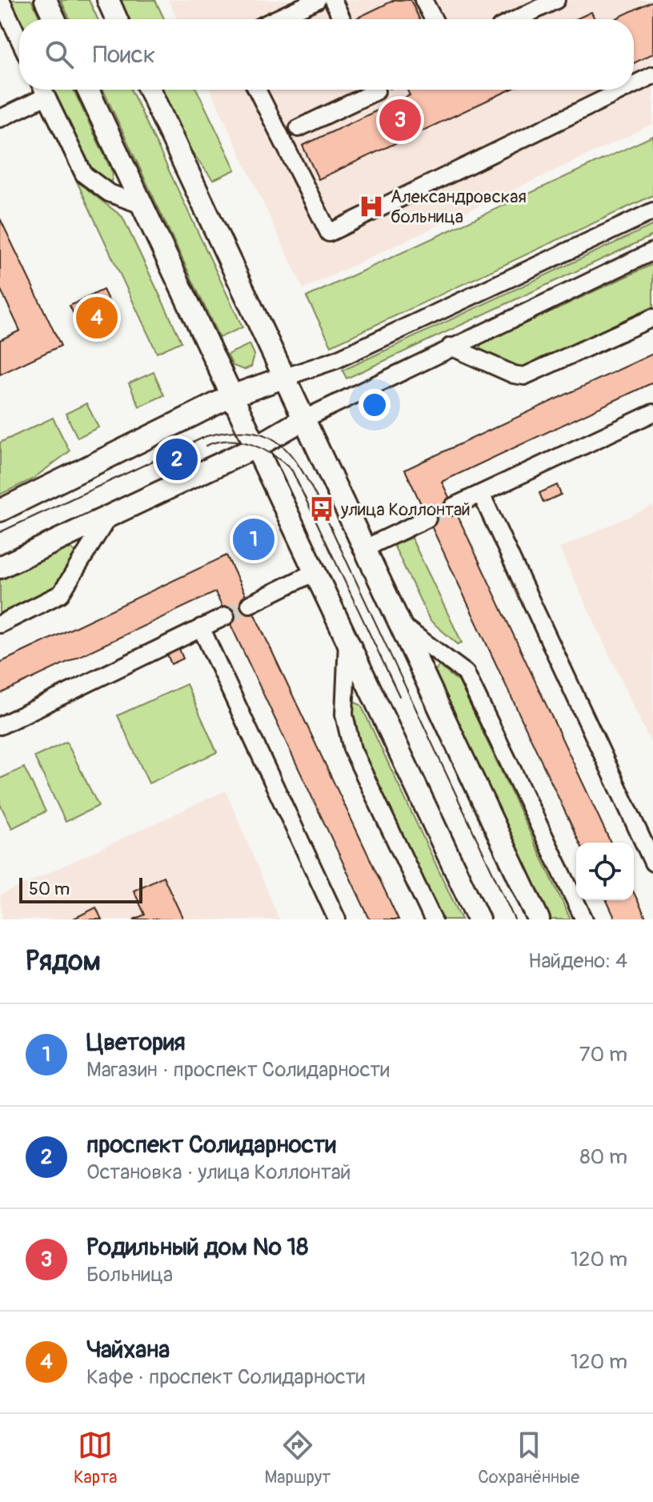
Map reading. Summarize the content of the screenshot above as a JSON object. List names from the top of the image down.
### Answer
{
  "places": {
    "hospital": ["Александровская больница"],
    "bus stop": ["улица Коллонтай"]
  },
  "scale_bar": "50 m",
  "page": {
    "search": "Поиск",
    "pins": [
      "3",
      "4",
      "2",
      "1"
    ],
    "scale": "50 m",
    "heading": ["Рядом", "Найдено: 4"],
    "list": [
      {
        "mark": "1",
        "name": "Цветория",
        "note": "Магазин · проспект Солидарности",
        "value": "70 m"
      },
      {
        "mark": "2",
        "name": "проспект Солидарности",
        "note": "Остановка · улица Коллонтай",
        "value": "80 m"
      },
      {
        "mark": "3",
        "name": "Родильный дом № 18",
        "note": "Больница",
        "value": "120 m"
      },
      {
        "mark": "4",
        "name": "Чайхана",
        "note": "Кафе · проспект Солидарности",
        "value": "120 m"
      }
    ],
    "nav": ["Карта", "Маршрут", "Сохранённые"]
  }
}
